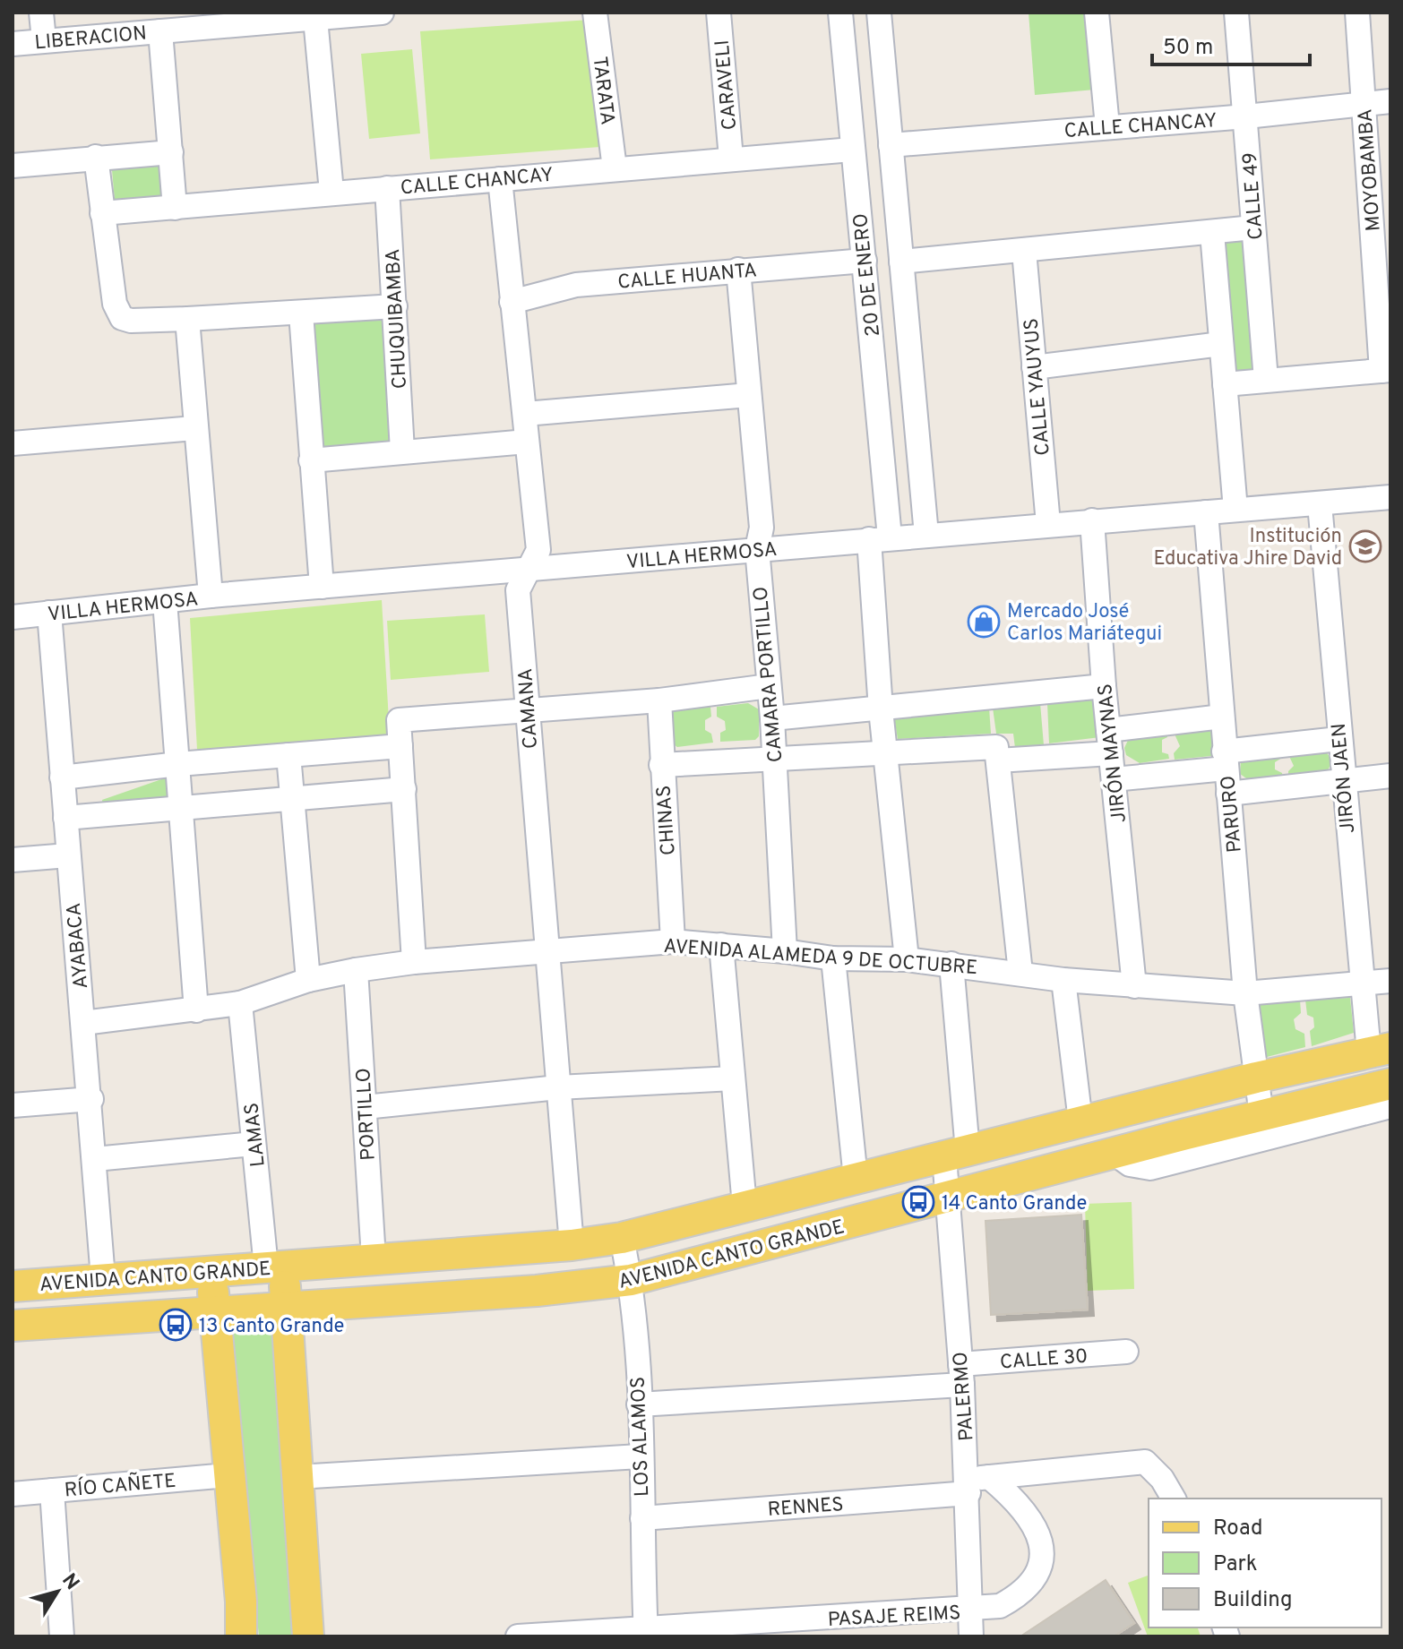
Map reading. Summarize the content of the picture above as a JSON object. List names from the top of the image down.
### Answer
{
  "streets": {
    "main road": ["AVENIDA CANTO GRANDE"],
    "street": [
      "LIBERACION",
      "CARAVELI",
      "TARATA",
      "CALLE CHANCAY",
      "MOYOBAMBA",
      "CALLE 49",
      "CALLE HUANTA",
      "20 DE ENERO",
      "CHUQUIBAMBA",
      "CALLE YAUYUS",
      "VILLA HERMOSA",
      "CAMARA PORTILLO",
      "CAMANA",
      "JIRÓN MAYNAS",
      "JIRÓN JAEN",
      "PARURO",
      "CHINAS",
      "AYABACA",
      "AVENIDA ALAMEDA 9 DE OCTUBRE",
      "PORTILLO",
      "LAMAS",
      "CALLE 30",
      "PALERMO",
      "LOS ALAMOS",
      "RÍO CAÑETE",
      "RENNES",
      "PASAJE REIMS"
    ]
  },
  "crossings": [
    ["CARAVELI", "CALLE CHANCAY"],
    ["TARATA", "CALLE CHANCAY"],
    ["CALLE CHANCAY", "MOYOBAMBA"],
    ["CALLE CHANCAY", "CALLE 49"],
    ["CALLE CHANCAY", "20 DE ENERO"],
    ["CALLE CHANCAY", "CHUQUIBAMBA"],
    ["CALLE CHANCAY", "CAMANA"],
    ["CALLE HUANTA", "20 DE ENERO"],
    ["CALLE HUANTA", "CAMARA PORTILLO"],
    ["CALLE HUANTA", "CAMANA"],
    ["20 DE ENERO", "VILLA HERMOSA"],
    ["20 DE ENERO", "AVENIDA ALAMEDA 9 DE OCTUBRE"],
    ["CALLE YAUYUS", "VILLA HERMOSA"],
    ["VILLA HERMOSA", "CAMARA PORTILLO"],
    ["VILLA HERMOSA", "CAMANA"],
    ["VILLA HERMOSA", "JIRÓN MAYNAS"],
    ["VILLA HERMOSA", "JIRÓN JAEN"],
    ["VILLA HERMOSA", "PARURO"],
    ["VILLA HERMOSA", "AYABACA"],
    ["CAMARA PORTILLO", "AVENIDA ALAMEDA 9 DE OCTUBRE"],
    ["CAMANA", "AVENIDA ALAMEDA 9 DE OCTUBRE"],
    ["CAMANA", "AVENIDA CANTO GRANDE"],
    ["JIRÓN MAYNAS", "AVENIDA ALAMEDA 9 DE OCTUBRE"],
    ["JIRÓN JAEN", "AVENIDA ALAMEDA 9 DE OCTUBRE"],
    ["JIRÓN JAEN", "AVENIDA CANTO GRANDE"],
    ["PARURO", "AVENIDA ALAMEDA 9 DE OCTUBRE"],
    ["PARURO", "AVENIDA CANTO GRANDE"],
    ["CHINAS", "AVENIDA ALAMEDA 9 DE OCTUBRE"],
    ["AYABACA", "AVENIDA ALAMEDA 9 DE OCTUBRE"],
    ["AYABACA", "AVENIDA CANTO GRANDE"],
    ["AVENIDA ALAMEDA 9 DE OCTUBRE", "PORTILLO"],
    ["AVENIDA ALAMEDA 9 DE OCTUBRE", "LAMAS"],
    ["AVENIDA ALAMEDA 9 DE OCTUBRE", "PALERMO"],
    ["PORTILLO", "AVENIDA CANTO GRANDE"],
    ["LAMAS", "AVENIDA CANTO GRANDE"],
    ["AVENIDA CANTO GRANDE", "PALERMO"],
    ["AVENIDA CANTO GRANDE", "LOS ALAMOS"],
    ["CALLE 30", "PALERMO"],
    ["CALLE 30", "LOS ALAMOS"],
    ["PALERMO", "RENNES"],
    ["PALERMO", "PASAJE REIMS"],
    ["LOS ALAMOS", "RENNES"],
    ["LOS ALAMOS", "PASAJE REIMS"],
    ["RENNES", "PASAJE REIMS"]
  ],
  "places": {
    "school or university": ["Institución Educativa Jhire David"],
    "shop": ["Mercado José Carlos Mariátegui"],
    "bus stop": ["14 Canto Grande", "13 Canto Grande"]
  },
  "legend": ["Road", "Park", "Building"],
  "scale_bar": "50 m",
  "north": "top right"
}
